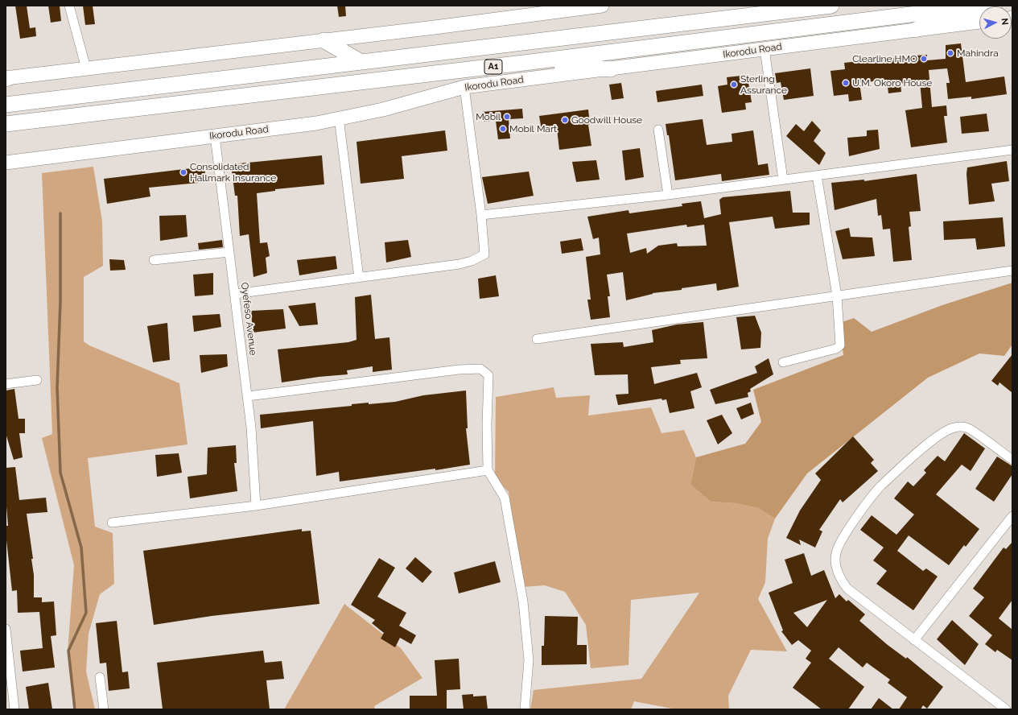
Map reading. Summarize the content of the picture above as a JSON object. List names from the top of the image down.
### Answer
{
  "streets": {
    "highway": ["Ikorodu Road", "A1"],
    "street": ["Oyefeso Avenue"]
  },
  "crossings": [
    ["Ikorodu Road", "Oyefeso Avenue"]
  ],
  "places": [
    "Mahindra",
    "Clearline HMO",
    "U.M. Okoro House",
    "Sterling Assurance",
    "Mobil",
    "Goodwill House",
    "Mobil Mart",
    "Consolidated Hallmark Insurance"
  ],
  "north": "right"
}
